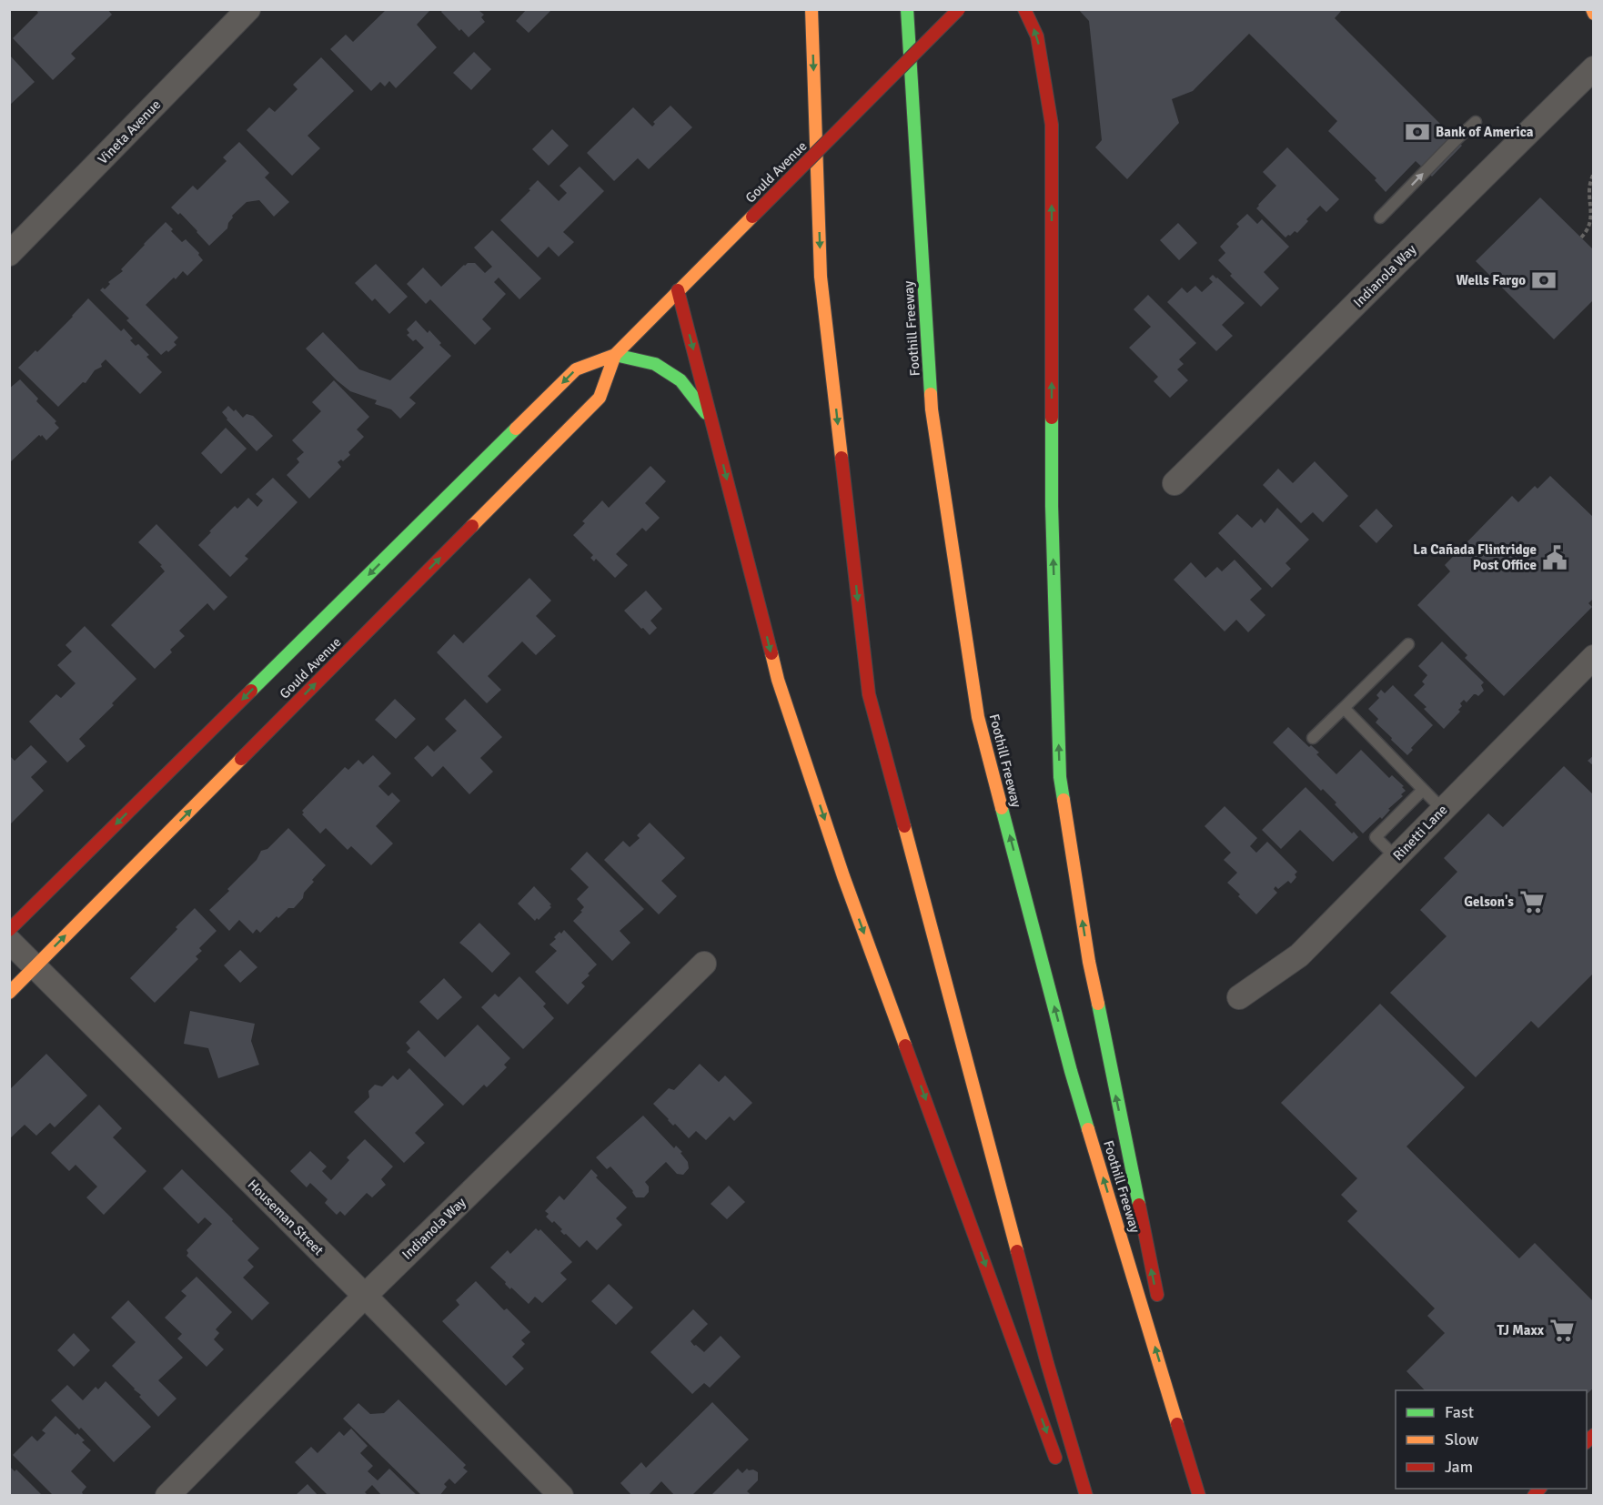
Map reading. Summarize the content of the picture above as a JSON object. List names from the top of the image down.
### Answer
{
  "streets": {
    "main road": ["Gould Avenue", "Foothill Freeway"],
    "street": [
      "Vineta Avenue",
      "Indianola Way",
      "Rinetti Lane",
      "Houseman Street"
    ]
  },
  "crossings": [
    ["Gould Avenue", "Houseman Street"],
    ["Indianola Way", "Houseman Street"]
  ],
  "places": {
    "bank": ["Bank of America", "Wells Fargo"],
    "public building": ["La Cañada Flintridge Post Office"],
    "supermarket": ["Gelson's", "TJ Maxx"]
  },
  "legend": ["Fast", "Slow", "Jam"]
}
